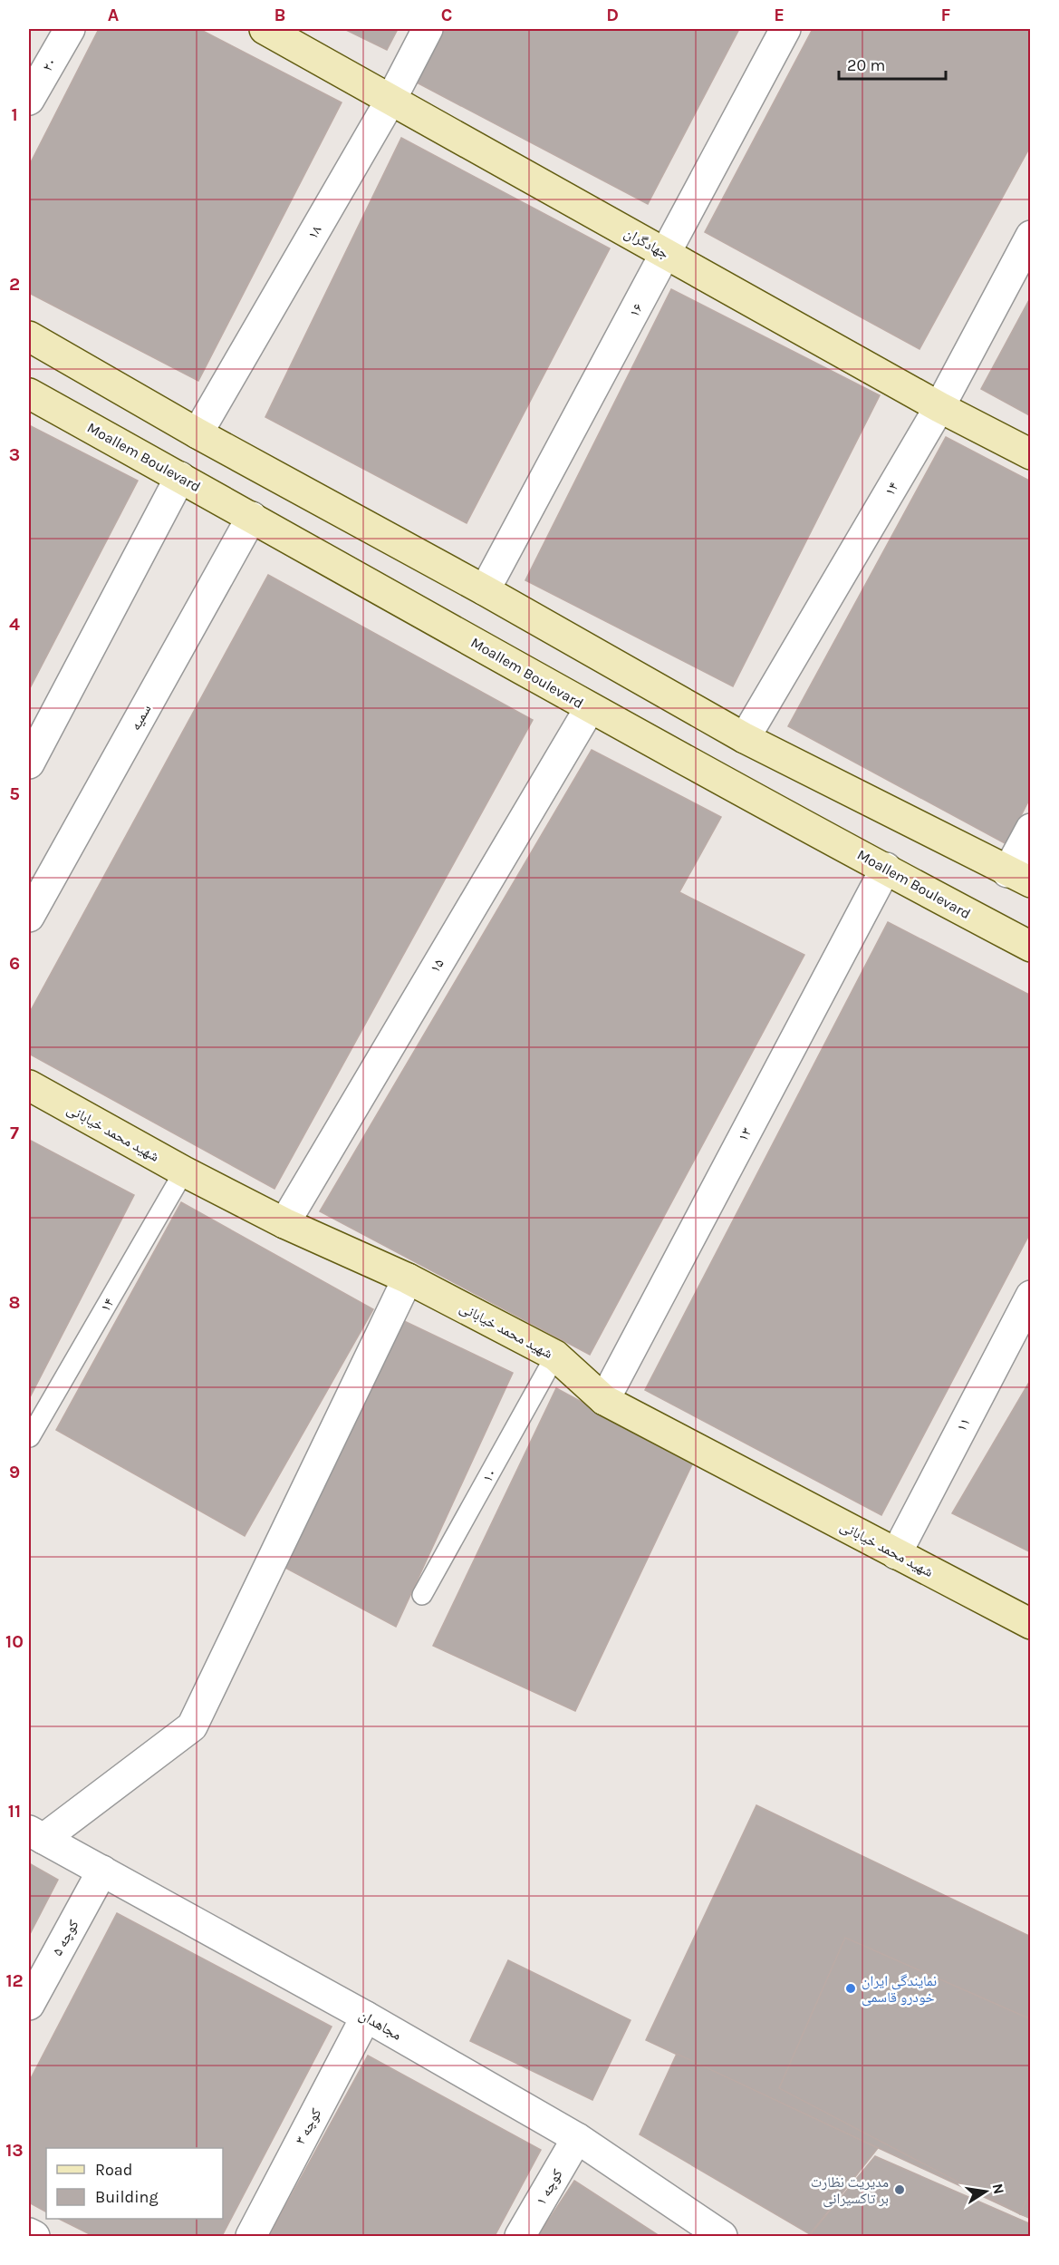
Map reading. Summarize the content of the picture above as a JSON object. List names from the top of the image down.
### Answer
{
  "streets": {
    "street": [
      "۲۰",
      "۱۸",
      "جهادگران",
      "۱۶",
      "Moallem Boulevard",
      "۱۴",
      "سمیه",
      "۱۵",
      "شهید محمد خیابانی",
      "۱۳",
      "۱۱",
      "کوچه ۵",
      "مجاهدان",
      "کوچه ۳",
      "کوچه ۱"
    ],
    "lane": ["۱۰"]
  },
  "crossings": [
    ["۱۸", "جهادگران"],
    ["جهادگران", "۱۶"],
    ["جهادگران", "۱۴"],
    ["Moallem Boulevard", "سمیه"],
    ["Moallem Boulevard", "۱۵"],
    ["Moallem Boulevard", "۱۳"],
    ["۱۴", "شهید محمد خیابانی"],
    ["۱۵", "شهید محمد خیابانی"],
    ["شهید محمد خیابانی", "۱۳"],
    ["شهید محمد خیابانی", "۱۱"],
    ["شهید محمد خیابانی", "۱۰"],
    ["کوچه ۵", "مجاهدان"],
    ["مجاهدان", "کوچه ۳"],
    ["مجاهدان", "کوچه ۱"]
  ],
  "places": ["نمایندگی ایران خودرو قاسمی", "مدیریت نظارت بر تاکسیرانی"],
  "legend": ["Road", "Building"],
  "scale_bar": "20 m",
  "north": "right",
  "grid": {
    "columns": [
      "A",
      "B",
      "C",
      "D",
      "E",
      "F"
    ],
    "rows": [
      "1",
      "2",
      "3",
      "4",
      "5",
      "6",
      "7",
      "8",
      "9",
      "10",
      "11",
      "12",
      "13"
    ]
  }
}
